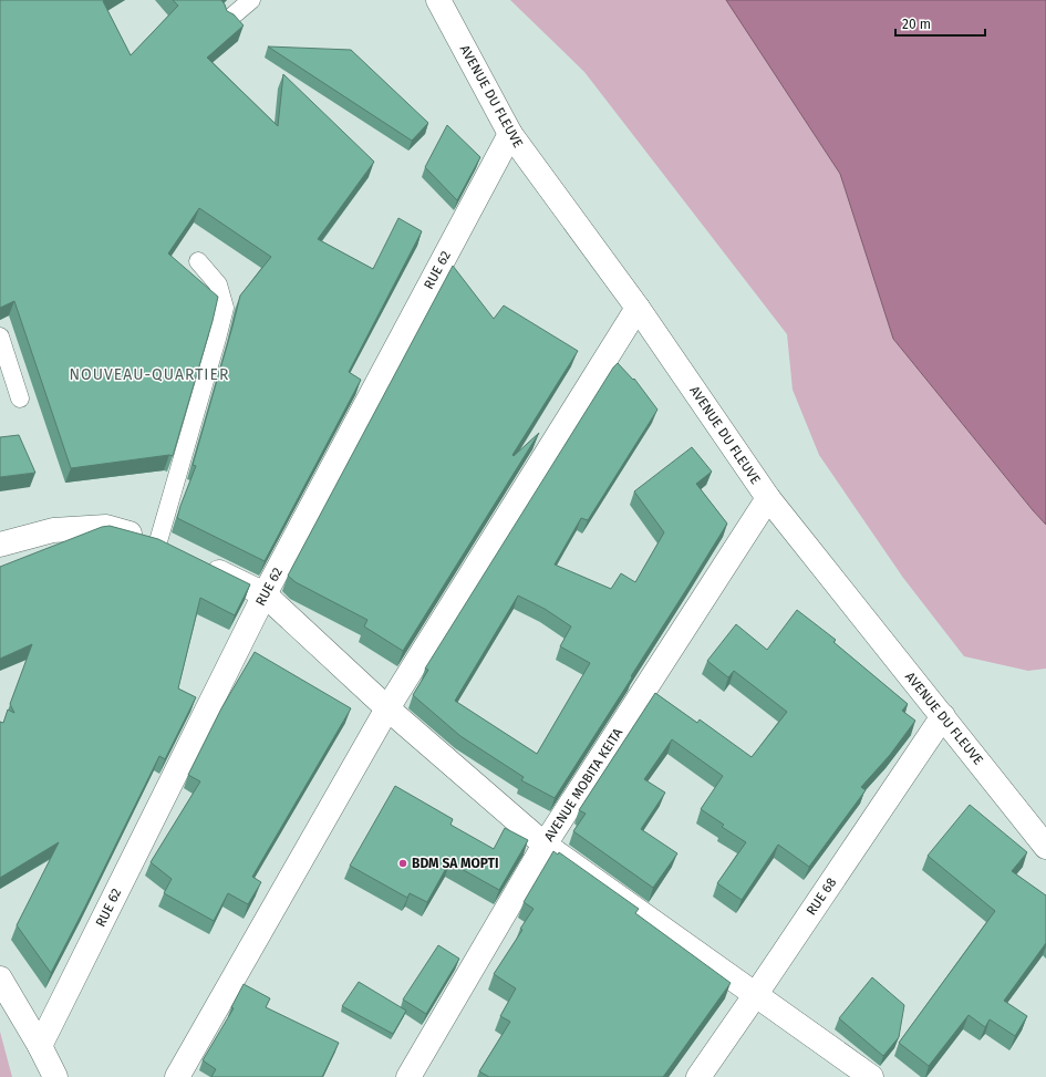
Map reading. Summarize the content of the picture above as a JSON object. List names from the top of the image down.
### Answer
{
  "streets": {
    "street": [
      "AVENUE DU FLEUVE",
      "RUE 62",
      "AVENUE MOBITA KEITA",
      "RUE 68"
    ]
  },
  "crossings": [
    ["AVENUE DU FLEUVE", "RUE 62"],
    ["AVENUE DU FLEUVE", "AVENUE MOBITA KEITA"],
    ["AVENUE DU FLEUVE", "RUE 68"]
  ],
  "districts": ["NOUVEAU-QUARTIER"],
  "places": ["BDM SA MOPTI"],
  "scale_bar": "20 m"
}
